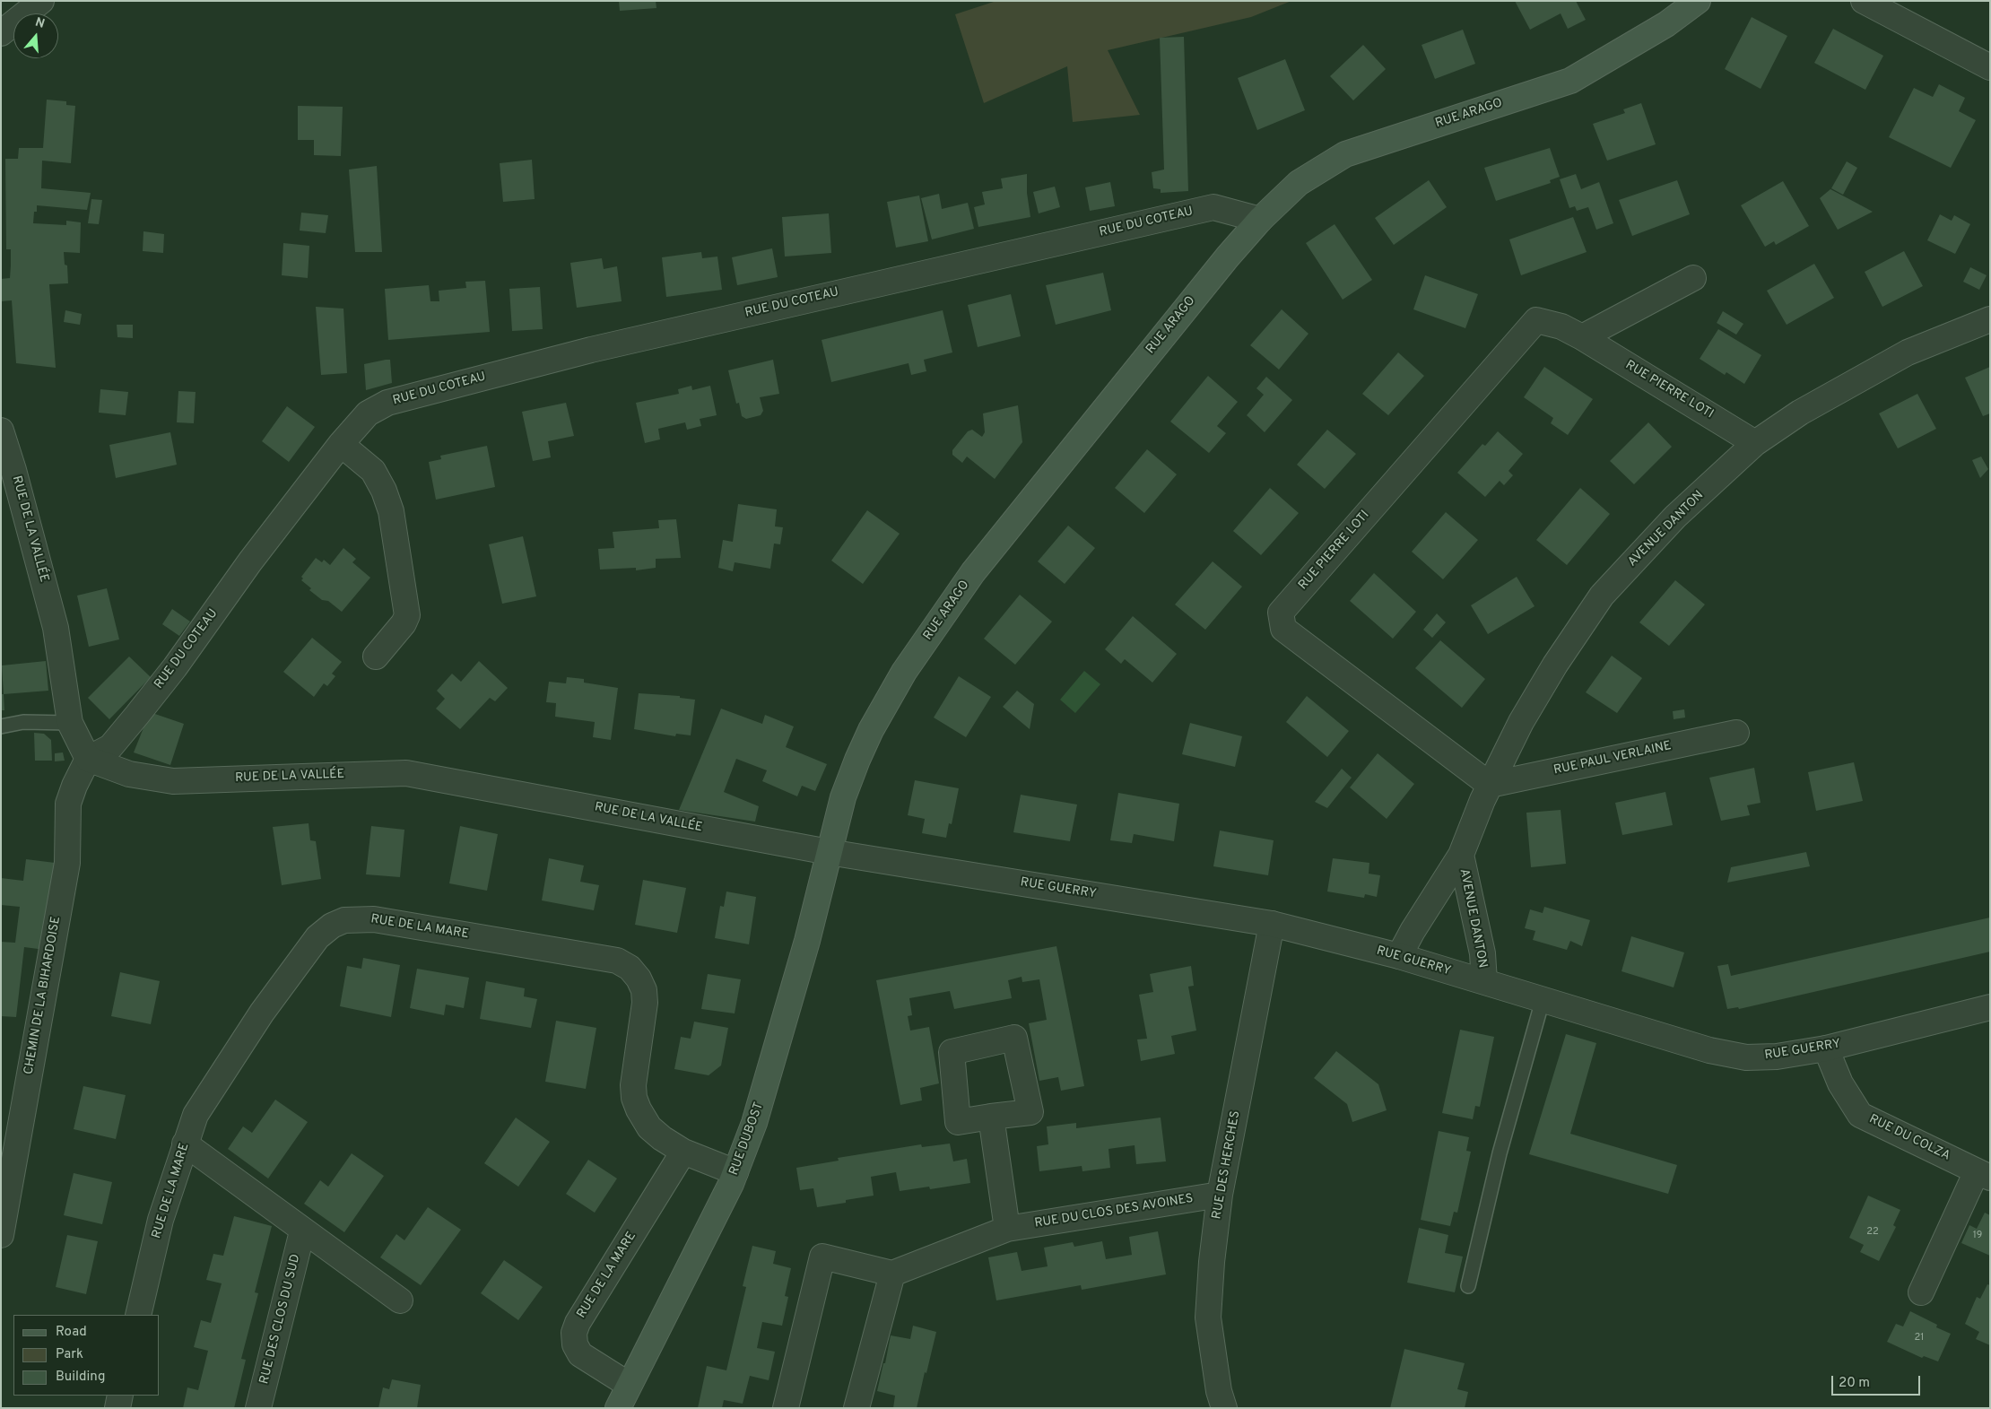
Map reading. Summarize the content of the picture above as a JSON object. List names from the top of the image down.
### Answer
{
  "streets": {
    "main road": ["RUE ARAGO", "RUE DUBOST"],
    "street": [
      "RUE DU COTEAU",
      "RUE PIERRE LOTI",
      "RUE DE LA VALLÉE",
      "AVENUE DANTON",
      "RUE PAUL VERLAINE",
      "RUE GUERRY",
      "RUE DE LA MARE",
      "CHEMIN DE LA BIHARDOISE",
      "RUE DU COLZA",
      "RUE DES HERCHES",
      "RUE DU CLOS DES AVOINES",
      "RUE DES CLOS DU SUD"
    ]
  },
  "crossings": [
    ["RUE ARAGO", "RUE DU COTEAU"],
    ["RUE ARAGO", "RUE DE LA VALLÉE"],
    ["RUE ARAGO", "RUE GUERRY"],
    ["RUE ARAGO", "RUE DUBOST"],
    ["RUE DU COTEAU", "RUE DE LA VALLÉE"],
    ["RUE DU COTEAU", "CHEMIN DE LA BIHARDOISE"],
    ["RUE PIERRE LOTI", "AVENUE DANTON"],
    ["RUE PIERRE LOTI", "RUE PAUL VERLAINE"],
    ["RUE DE LA VALLÉE", "RUE GUERRY"],
    ["RUE DE LA VALLÉE", "CHEMIN DE LA BIHARDOISE"],
    ["RUE DE LA VALLÉE", "RUE DUBOST"],
    ["AVENUE DANTON", "RUE PAUL VERLAINE"],
    ["AVENUE DANTON", "RUE GUERRY"],
    ["RUE GUERRY", "RUE DU COLZA"],
    ["RUE GUERRY", "RUE DUBOST"],
    ["RUE GUERRY", "RUE DES HERCHES"],
    ["RUE DE LA MARE", "RUE DUBOST"],
    ["RUE DES HERCHES", "RUE DU CLOS DES AVOINES"]
  ],
  "house_numbers": ["22", "19", "21"],
  "legend": ["Road", "Park", "Building"],
  "scale_bar": "20 m",
  "north": "top"
}
